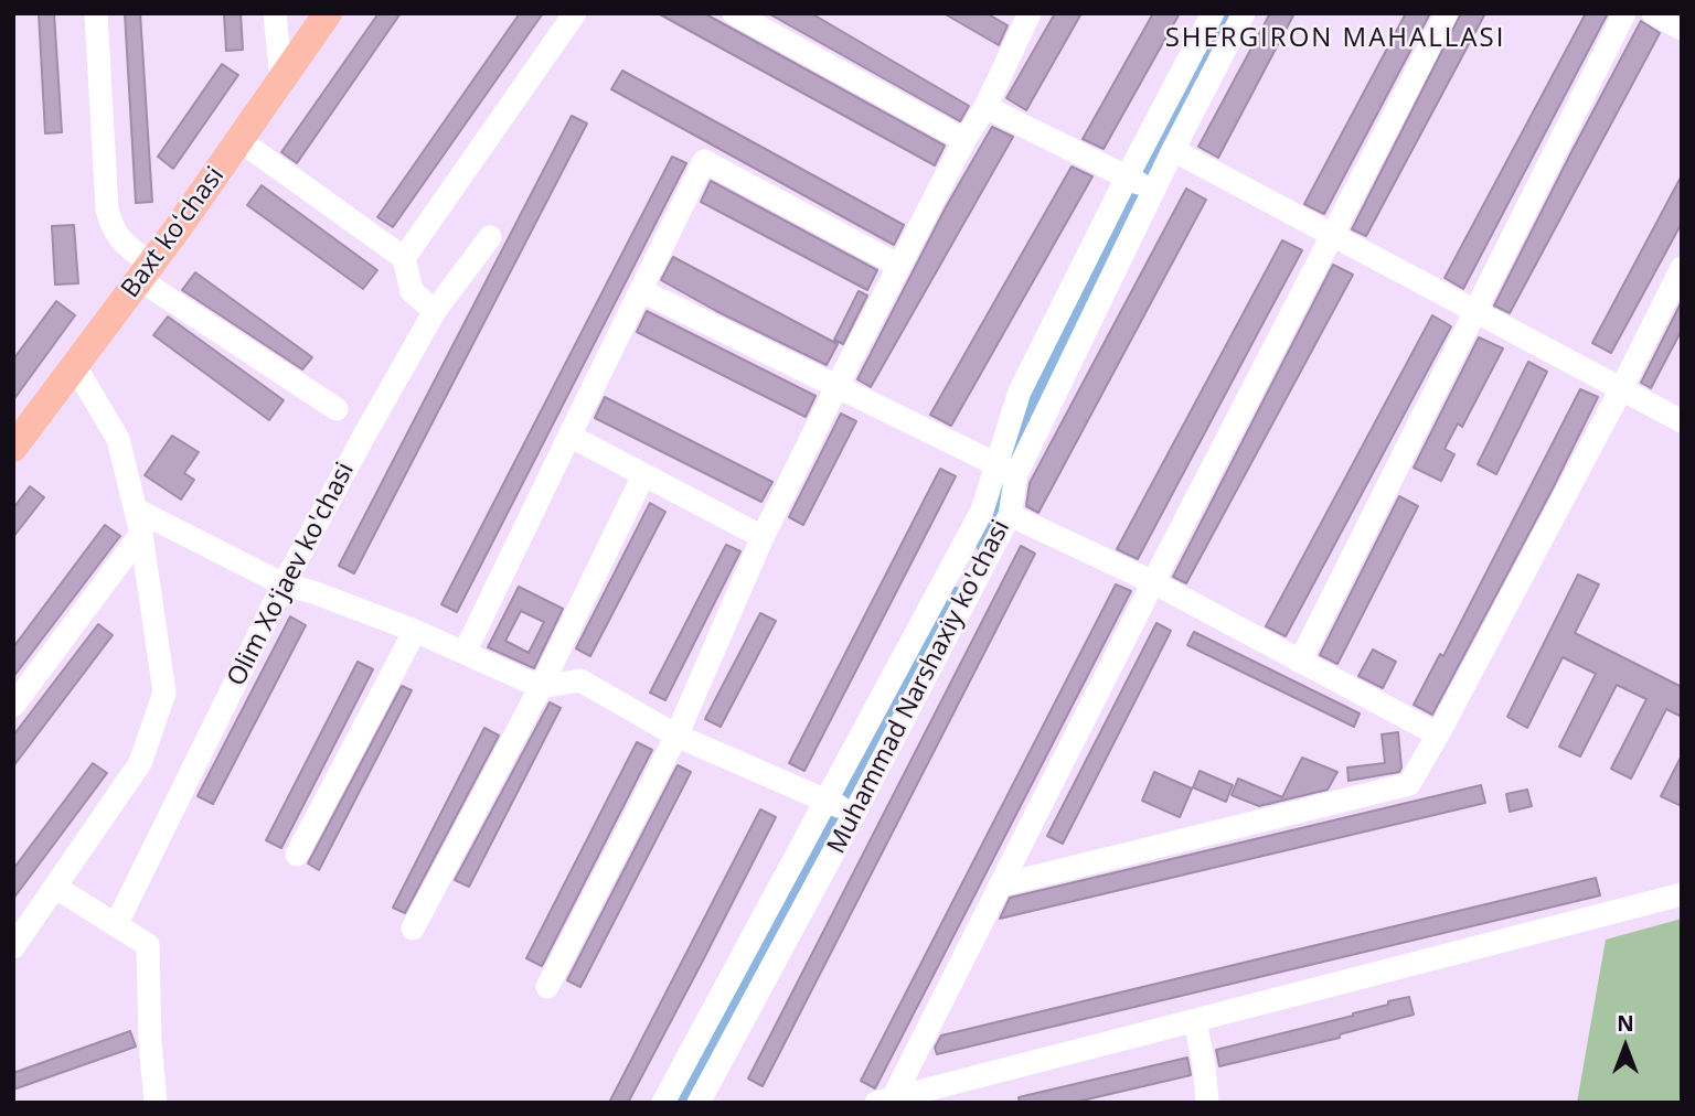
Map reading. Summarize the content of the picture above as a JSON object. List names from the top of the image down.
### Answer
{
  "streets": {
    "main road": ["Baxt koʻchasi"],
    "street": ["Olim Xoʻjaev ko'chasi", "Muhammad Narshaxiy ko'chasi"]
  },
  "districts": ["SHERGIRON MAHALLASI"],
  "north": "top"
}
